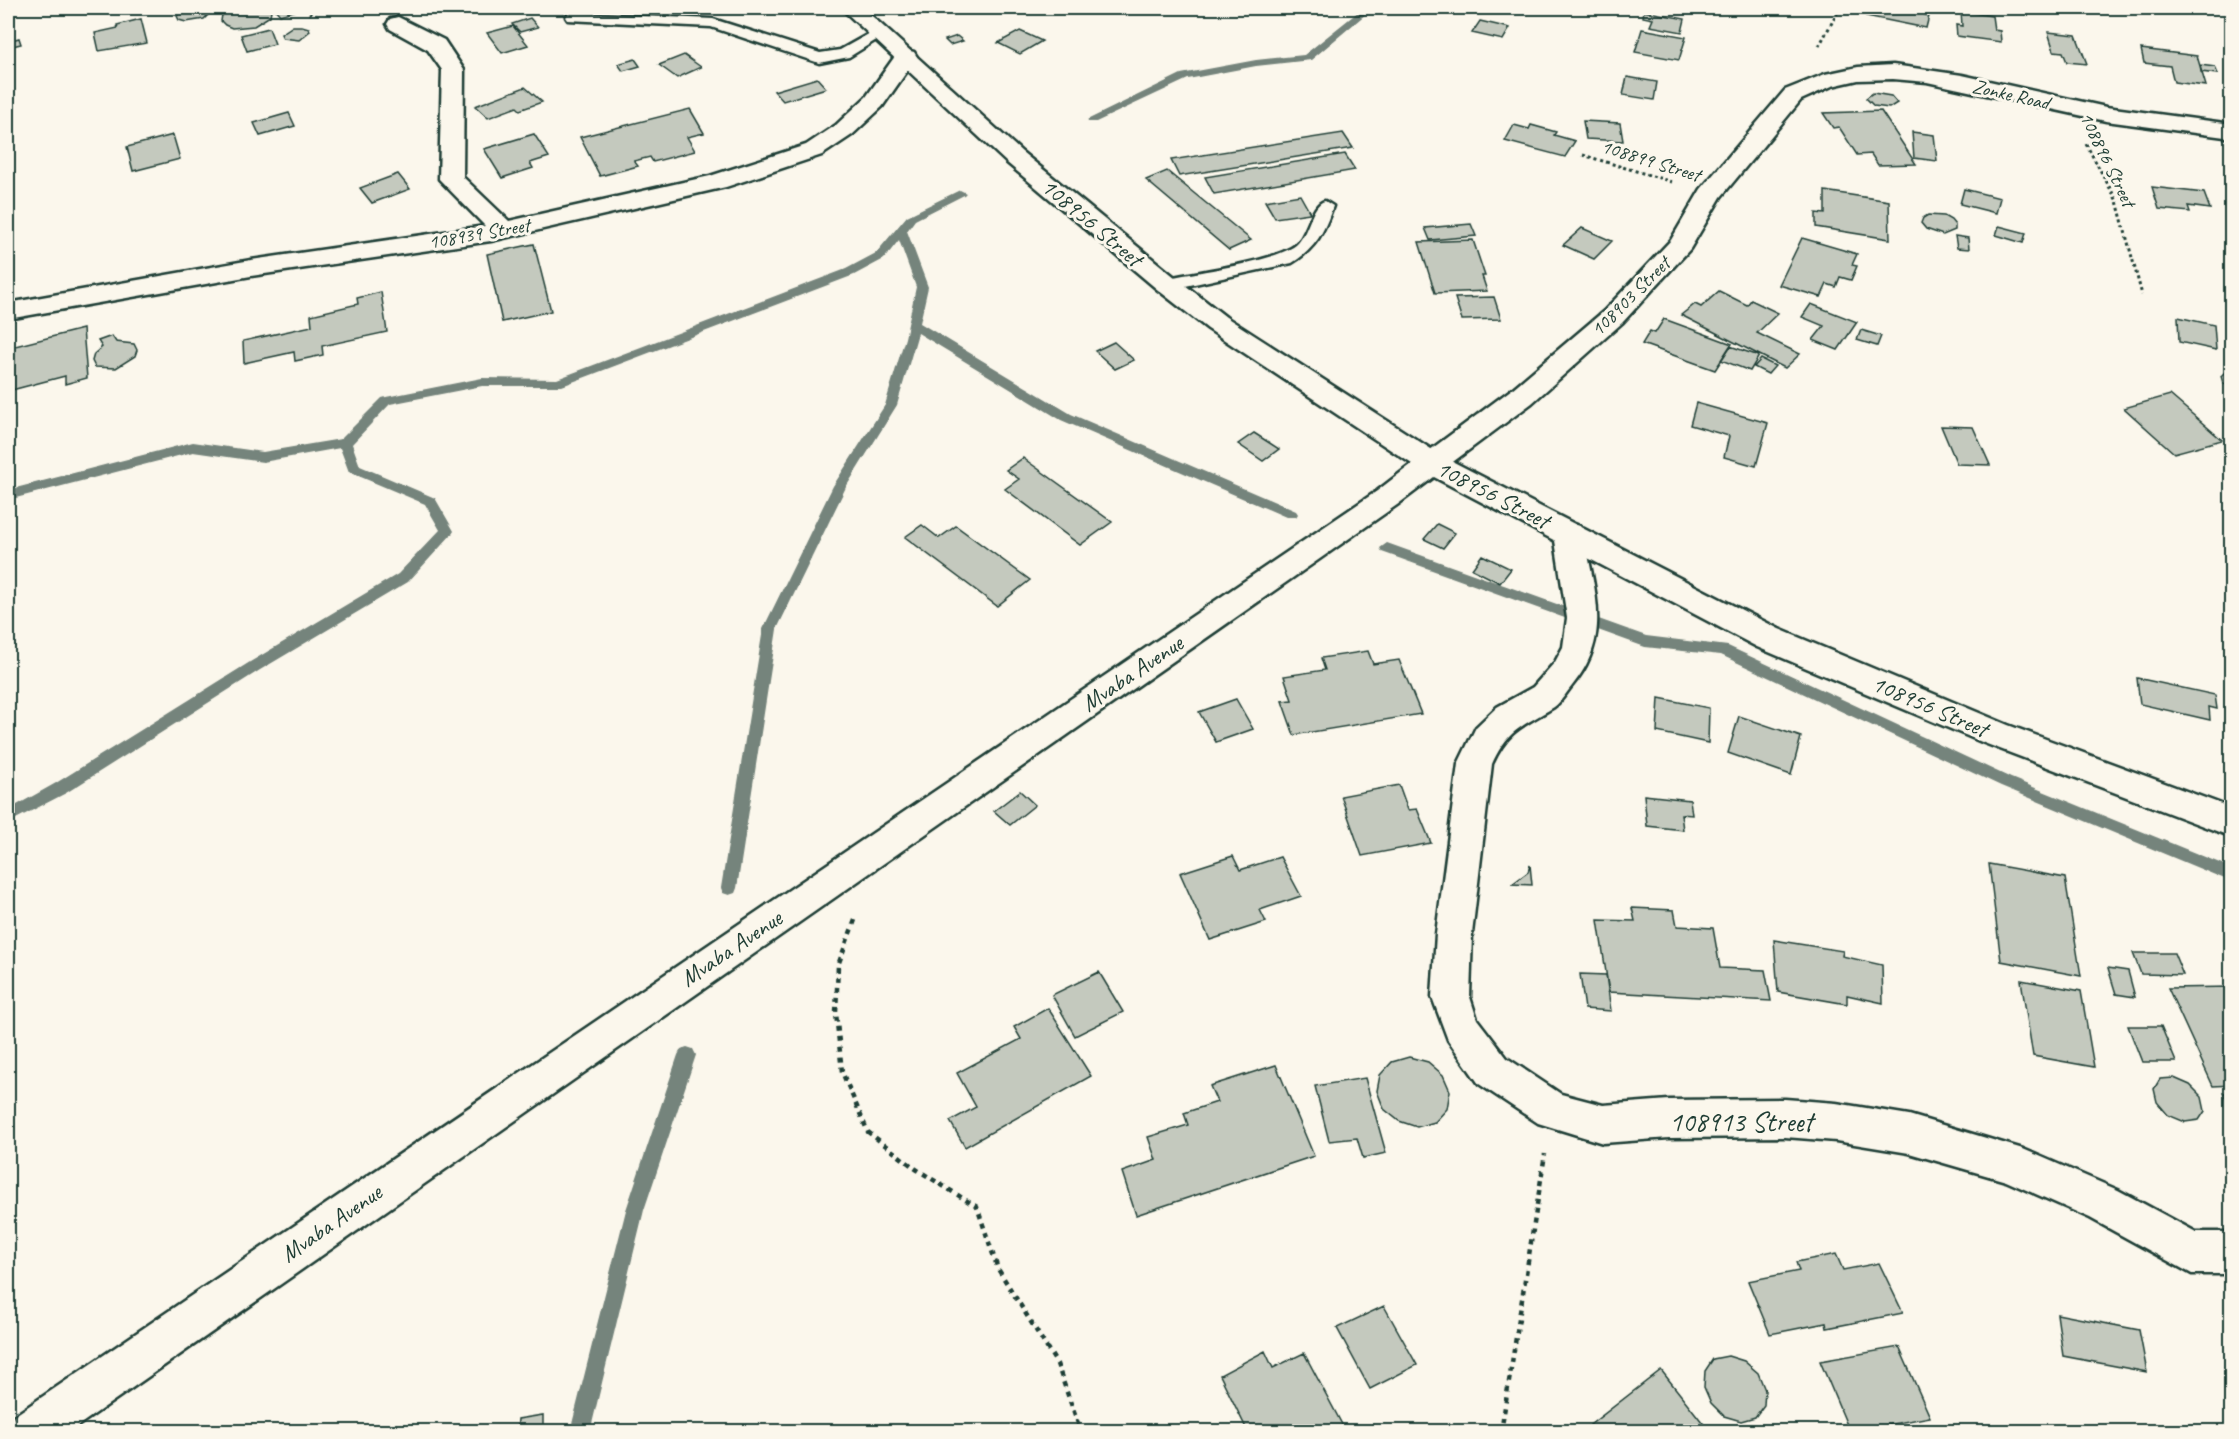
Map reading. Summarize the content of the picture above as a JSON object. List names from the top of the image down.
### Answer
{
  "streets": {
    "street": [
      "Zonke Road",
      "108956 Street",
      "108939 Street",
      "108903 Street",
      "Mvaba Avenue",
      "108913 Street"
    ],
    "path": ["108896 Street", "108899 Street"]
  },
  "crossings": [
    ["Zonke Road", "108896 Street"],
    ["Zonke Road", "108903 Street"],
    ["108899 Street", "108903 Street"],
    ["108956 Street", "108939 Street"],
    ["108956 Street", "108903 Street"],
    ["108956 Street", "Mvaba Avenue"],
    ["108956 Street", "108913 Street"],
    ["108903 Street", "Mvaba Avenue"]
  ]
}
